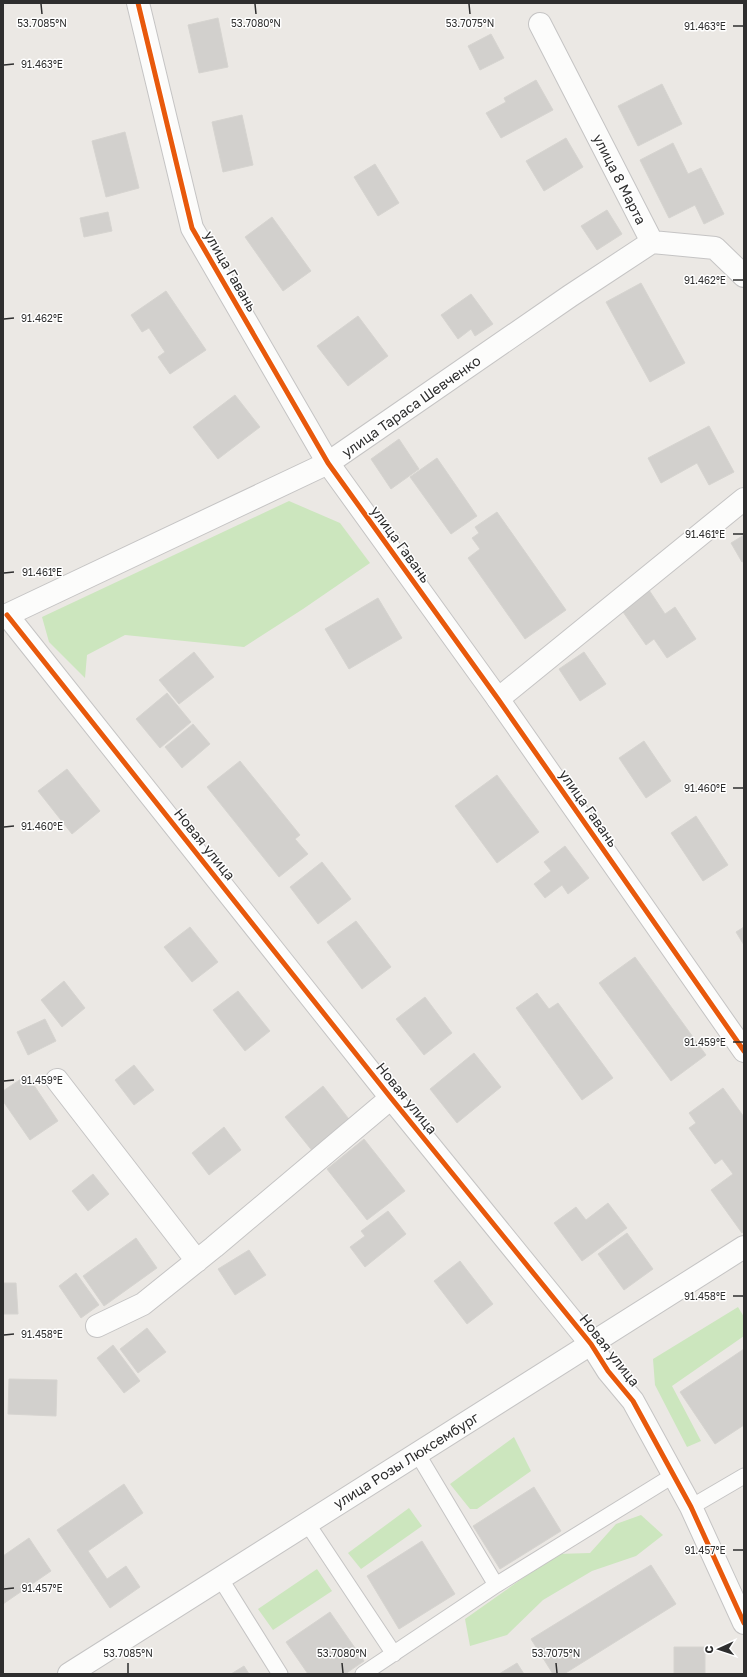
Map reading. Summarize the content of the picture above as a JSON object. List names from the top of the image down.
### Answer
{
  "streets": {
    "street": [
      "улица 8 Марта",
      "улица Гавань",
      "улица Тараса Шевченко",
      "Новая улица",
      "улица Розы Люксембург"
    ]
  },
  "crossings": [
    ["улица 8 Марта", "улица Тараса Шевченко"],
    ["улица Гавань", "улица Тараса Шевченко"],
    ["улица Тараса Шевченко", "Новая улица"],
    ["Новая улица", "улица Розы Люксембург"]
  ],
  "north": "left",
  "coordinates": [
    "53.7085°N",
    "53.7080°N",
    "53.7075°N",
    "91.463°E",
    "91.462°E",
    "91.461°E",
    "91.460°E",
    "91.459°E",
    "91.458°E",
    "91.457°E"
  ]
}
